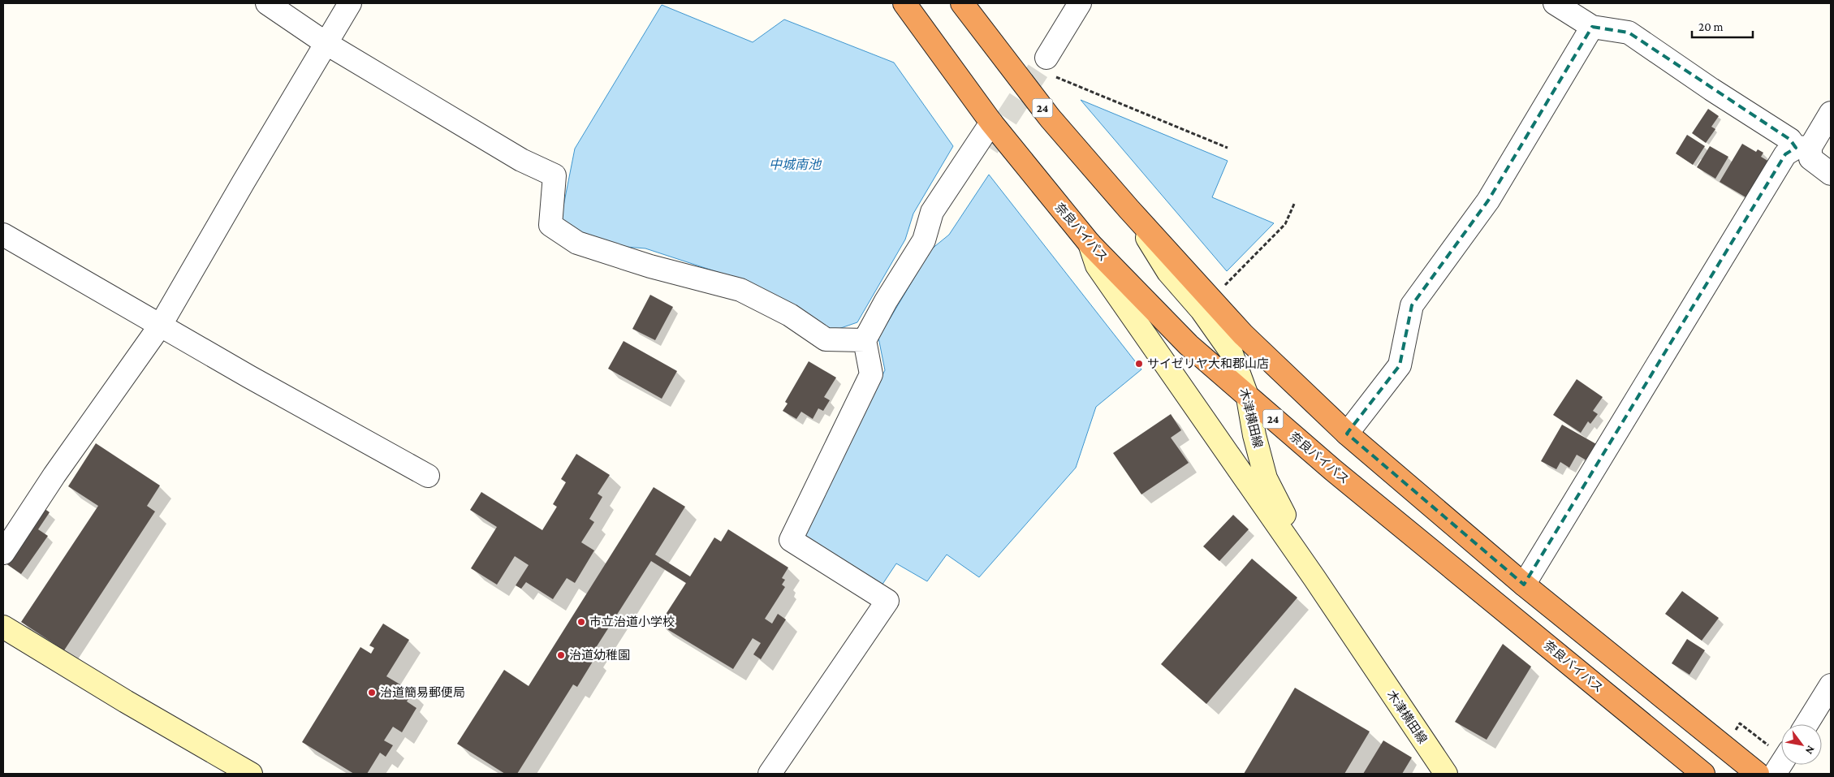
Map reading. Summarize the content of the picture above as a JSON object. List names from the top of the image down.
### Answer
{
  "streets": {
    "highway": ["24", "奈良バイパス"],
    "main road": ["木津横田線"]
  },
  "crossings": [
    ["24", "木津横田線"],
    ["奈良バイパス", "木津横田線"]
  ],
  "water": ["中城南池"],
  "places": [
    "サイゼリヤ大和郡山店",
    "市立治道小学校",
    "治道幼稚園",
    "治道簡易郵便局"
  ],
  "scale_bar": "20 m",
  "north": "bottom right"
}
